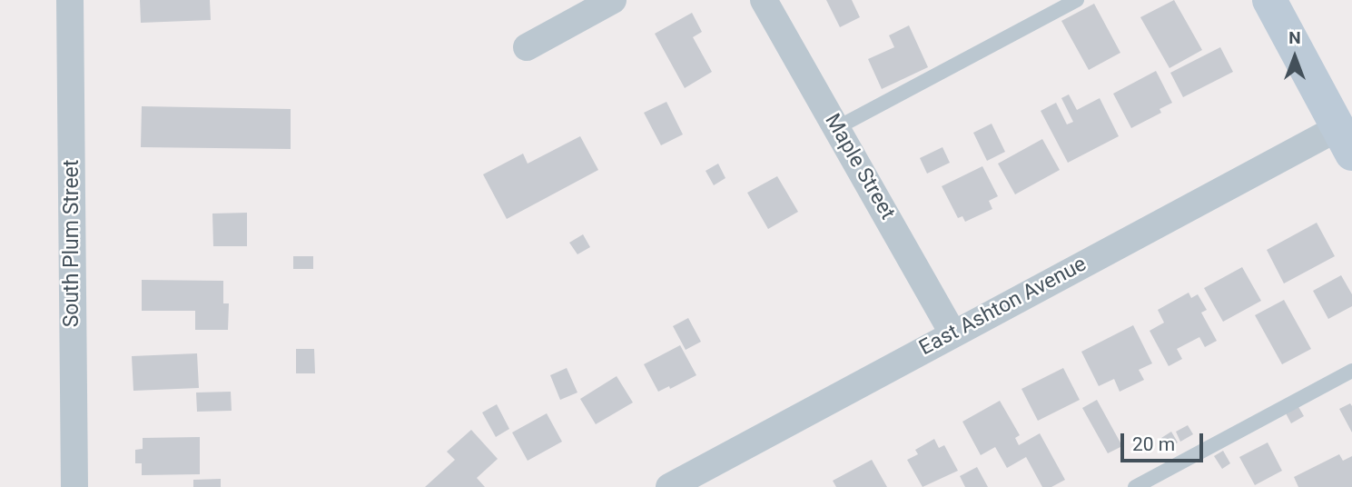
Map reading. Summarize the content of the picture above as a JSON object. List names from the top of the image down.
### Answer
{
  "streets": {
    "street": ["Maple Street", "South Plum Street", "East Ashton Avenue"]
  },
  "crossings": [
    ["Maple Street", "East Ashton Avenue"]
  ],
  "scale_bar": "20 m",
  "north": "top"
}
